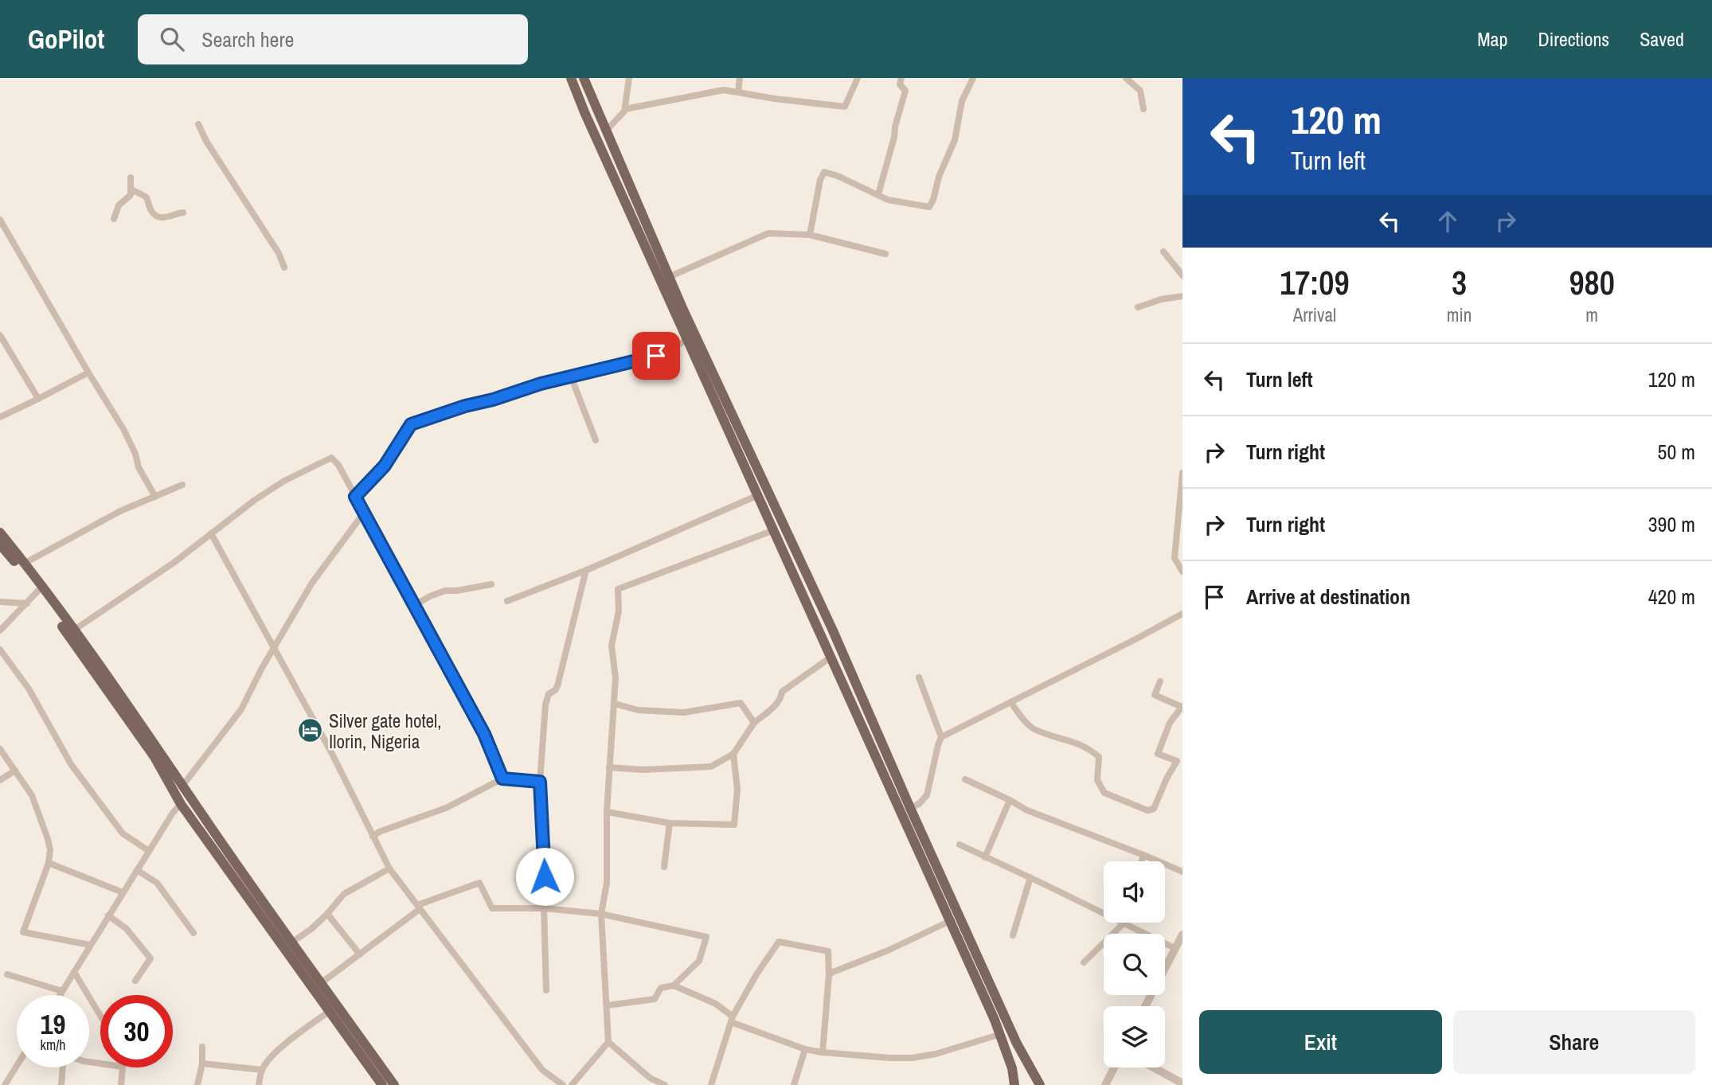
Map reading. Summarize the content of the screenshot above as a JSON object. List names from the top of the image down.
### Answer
{
  "places": {
    "hotel": ["Silver gate hotel, Ilorin, Nigeria"]
  },
  "page": {
    "header": "GoPilot",
    "search": "Search here",
    "nav": ["Map", "Directions", "Saved"],
    "turn": ["120 m", "Turn left"],
    "eta": [
      "17:09",
      "Arrival",
      "3",
      "min",
      "980",
      "m"
    ],
    "list": [
      {
        "name": "Turn left",
        "value": "120 m"
      },
      {
        "name": "Turn right",
        "value": "50 m"
      },
      {
        "name": "Turn right",
        "value": "390 m"
      },
      {
        "name": "Arrive at destination",
        "value": "420 m"
      }
    ],
    "speed": "19 km/h",
    "limit": "30",
    "buttons": ["Exit", "Share"]
  }
}
